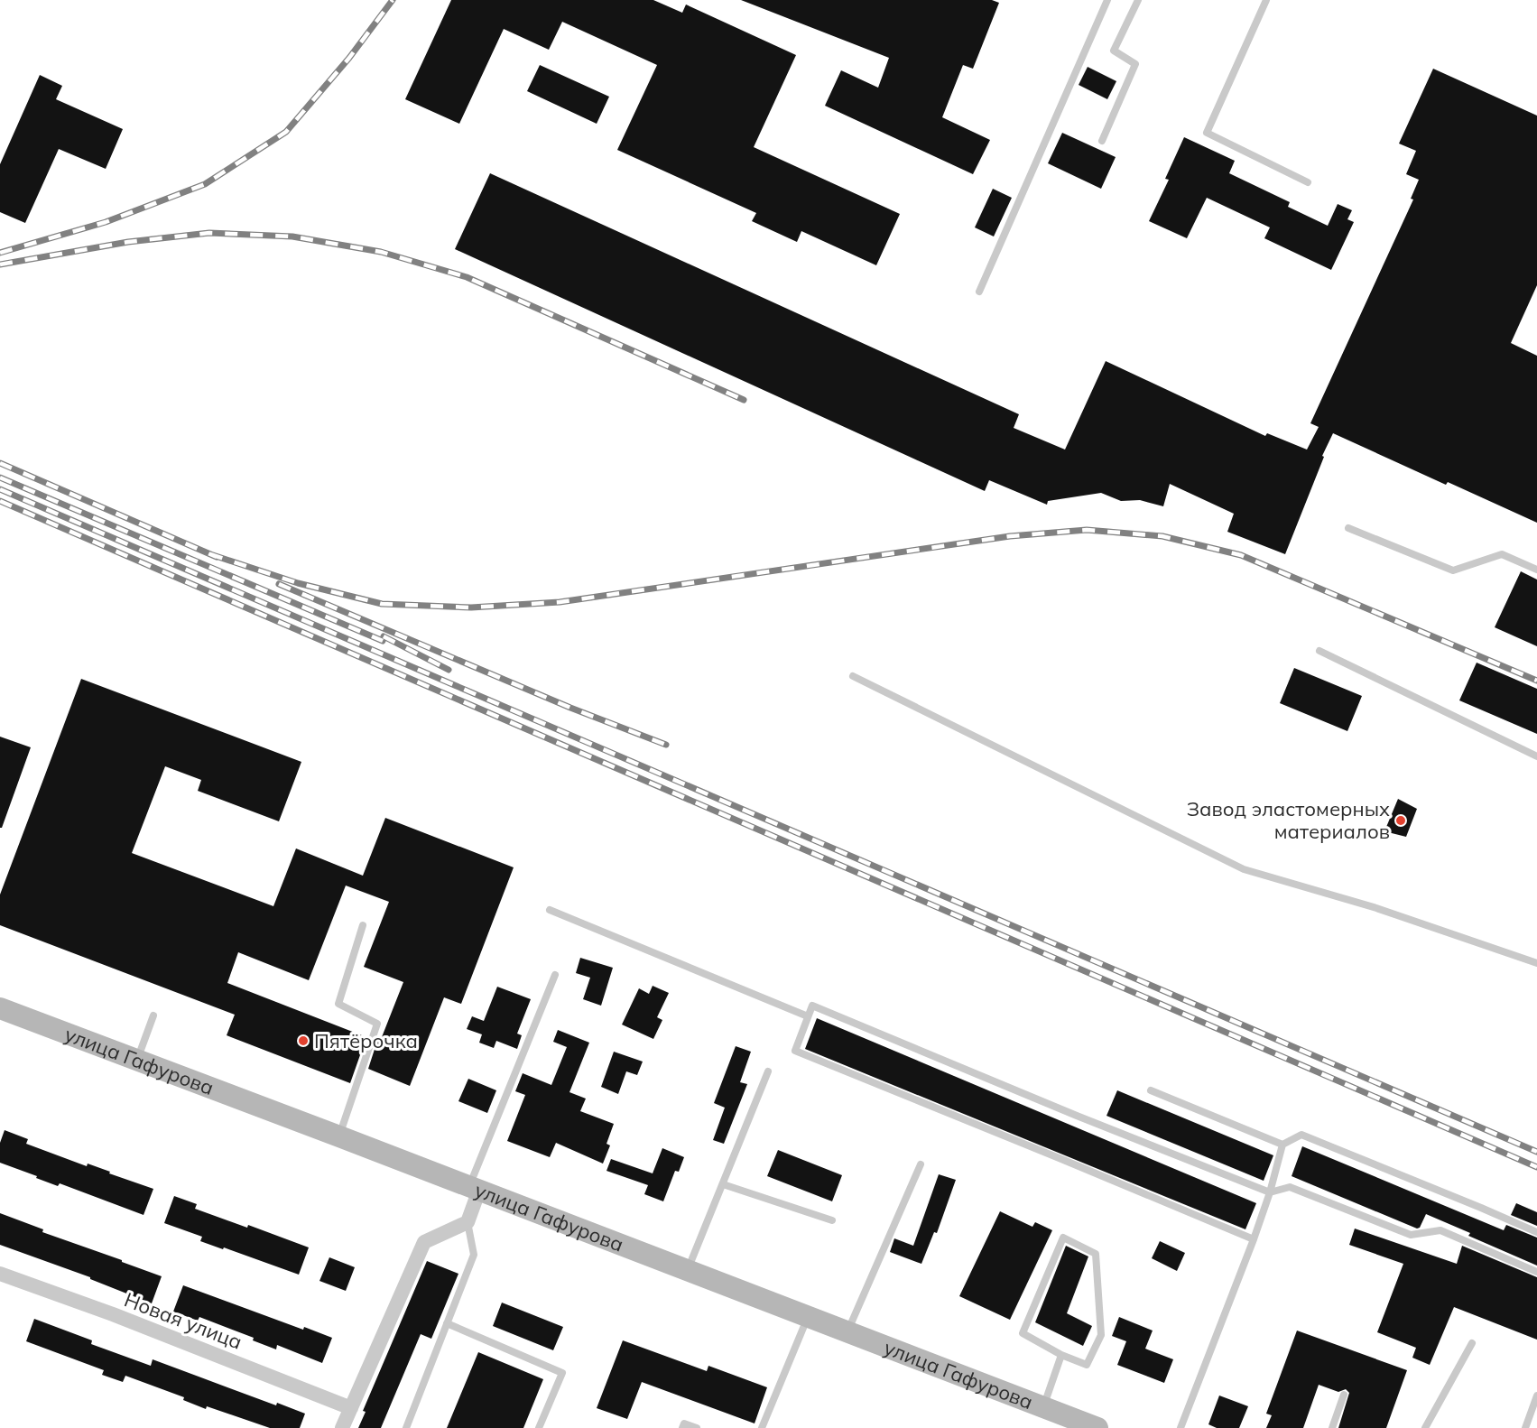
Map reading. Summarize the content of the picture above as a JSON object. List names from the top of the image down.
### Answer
{
  "streets": {
    "main road": ["улица Гафурова"],
    "street": ["Новая улица"]
  },
  "places": ["Завод эластомерных материалов", "Пятёрочка"]
}
